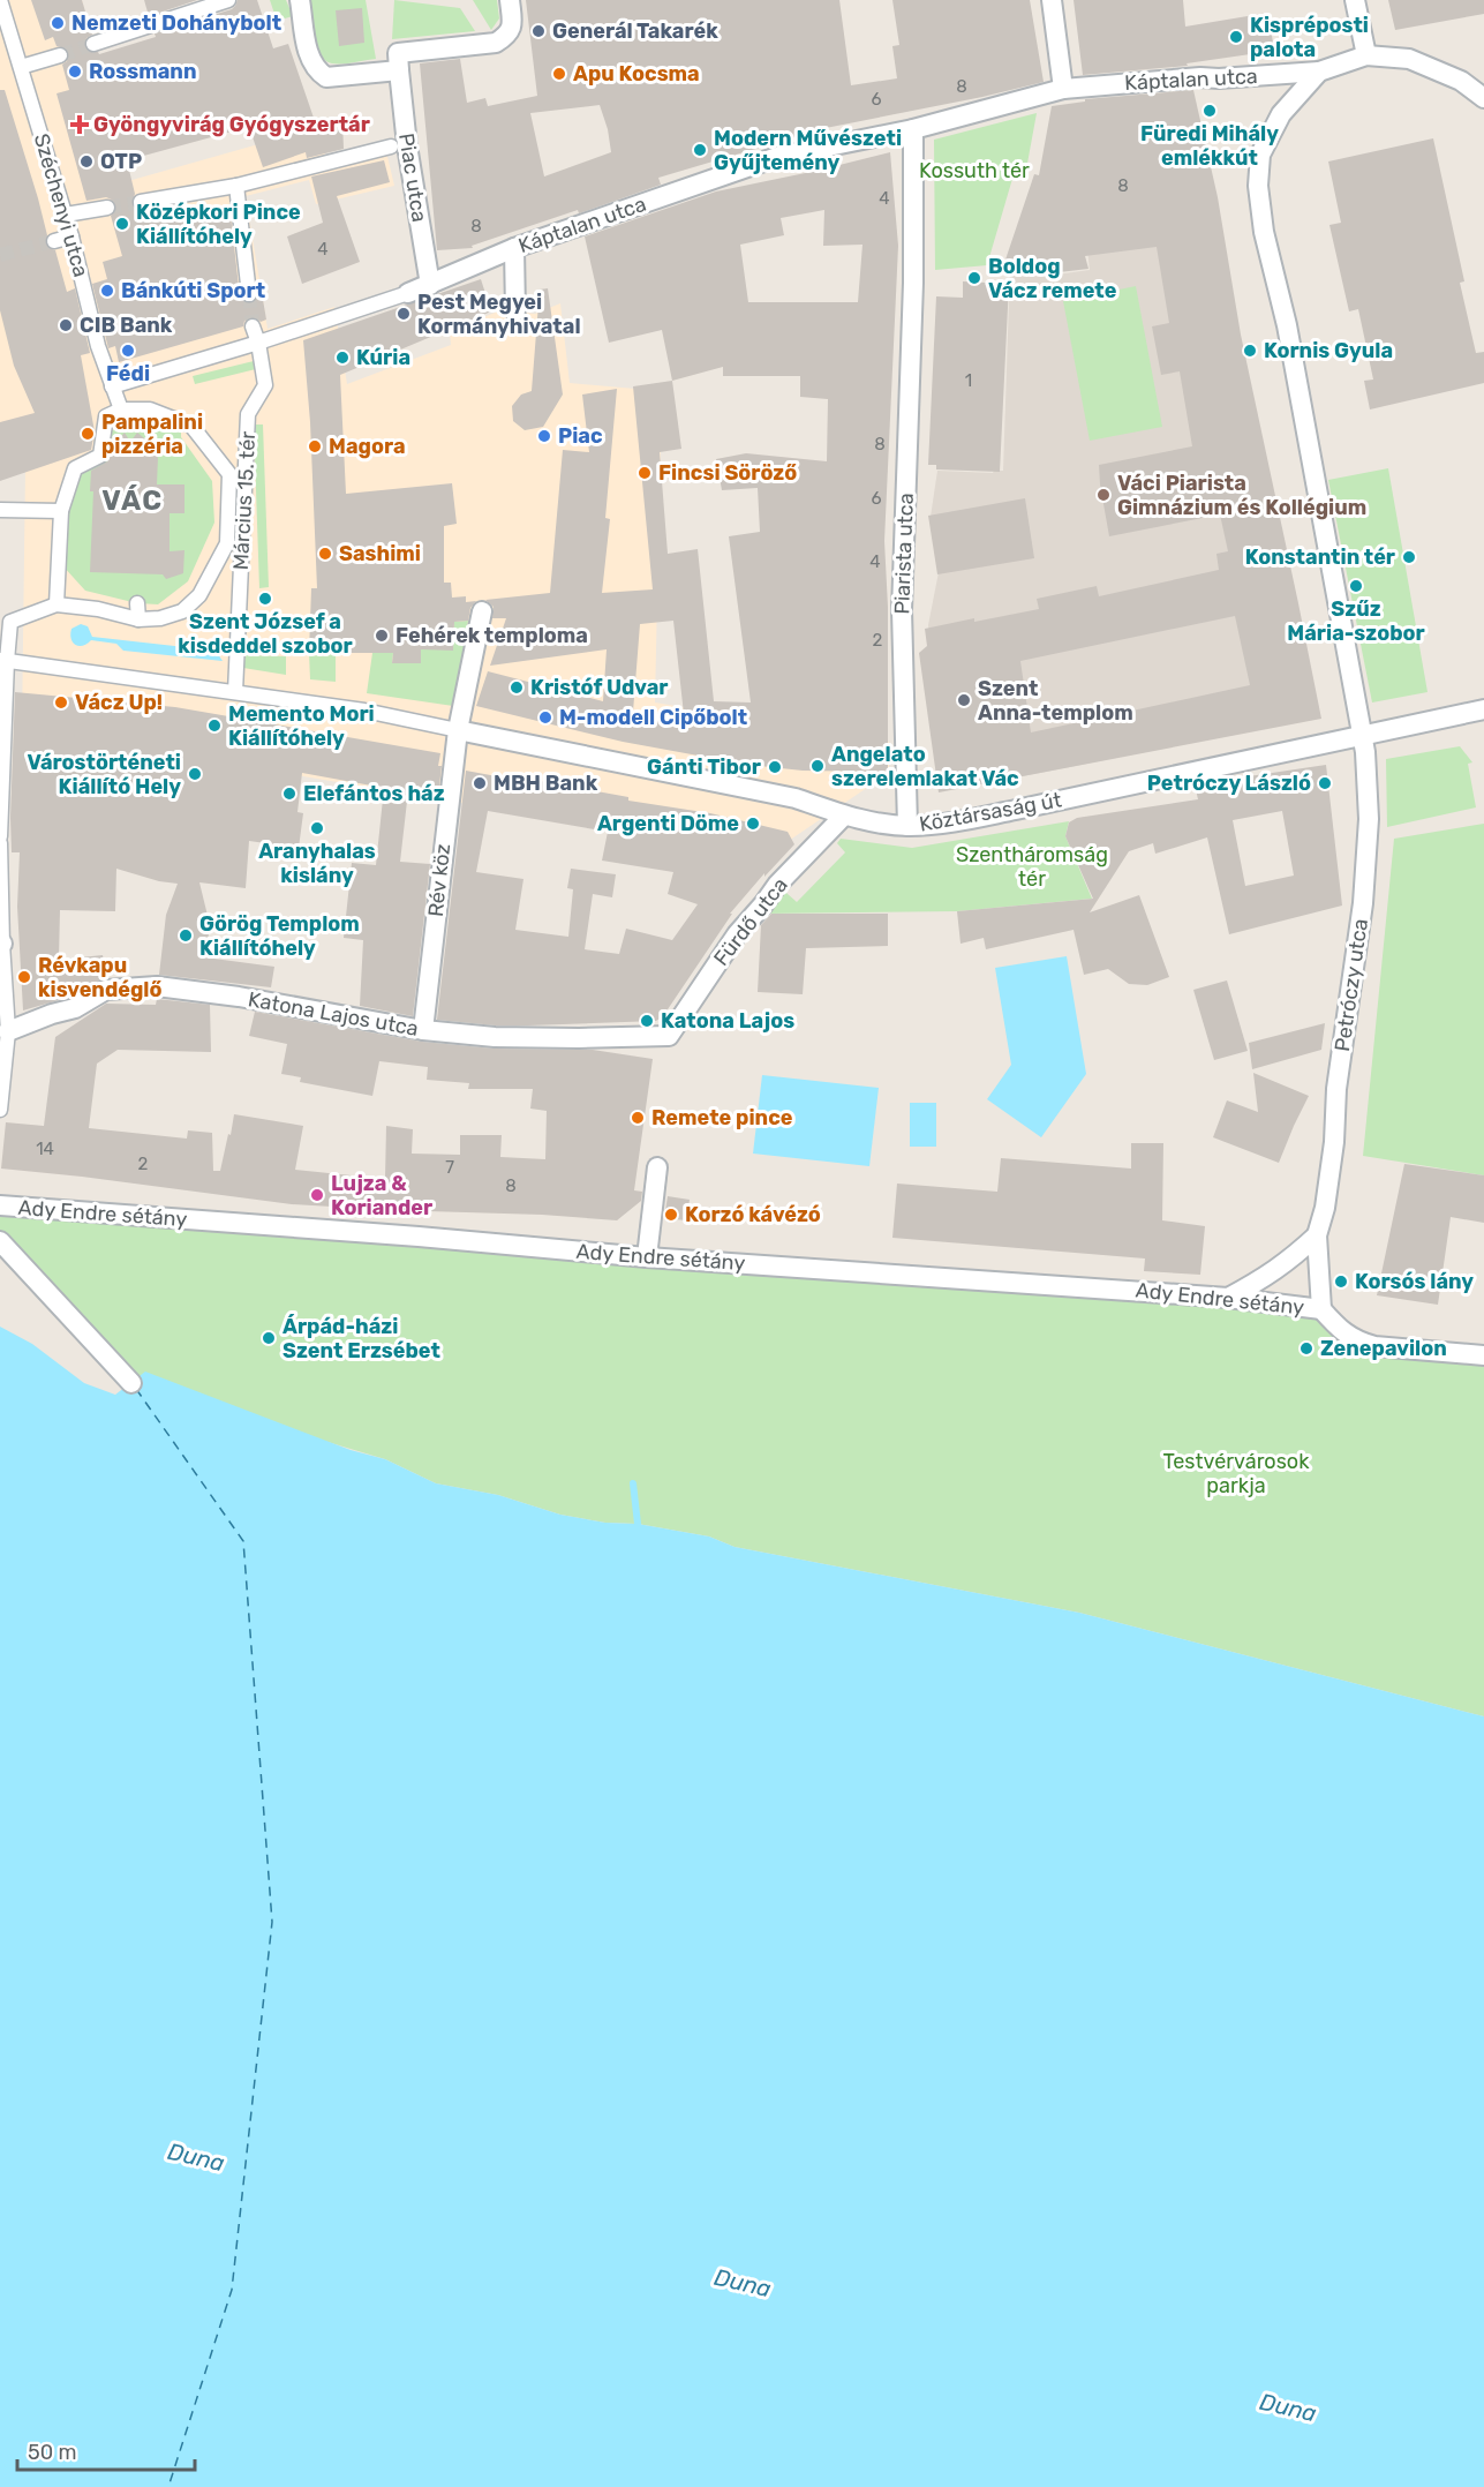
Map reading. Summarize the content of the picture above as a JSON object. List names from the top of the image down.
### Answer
{
  "streets": {
    "street": [
      "Káptalan utca",
      "Piac utca",
      "Széchenyi utca",
      "Március 15. tér",
      "Piarista utca",
      "Köztársaság út",
      "Rév köz",
      "Fürdő utca",
      "Petróczy utca",
      "Katona Lajos utca",
      "Ady Endre sétány"
    ]
  },
  "crossings": [
    ["Káptalan utca", "Piac utca"],
    ["Káptalan utca", "Március 15. tér"],
    ["Káptalan utca", "Piarista utca"],
    ["Piarista utca", "Köztársaság út"],
    ["Köztársaság út", "Rév köz"],
    ["Köztársaság út", "Fürdő utca"],
    ["Köztársaság út", "Petróczy utca"],
    ["Rév köz", "Katona Lajos utca"],
    ["Fürdő utca", "Katona Lajos utca"],
    ["Petróczy utca", "Ady Endre sétány"]
  ],
  "districts": ["VÁC"],
  "water": ["Duna"],
  "parks": ["Kossuth tér", "Szentháromság tér", "Testvérvárosok parkja"],
  "places": {
    "other": [
      "Nemzeti Dohánybolt",
      "Generál Takarék",
      "Kispréposti palota",
      "Rossmann",
      "Apu Kocsma",
      "Füredi Mihály emlékkút",
      "Modern Művészeti Gyűjtemény",
      "OTP",
      "Középkori Pince Kiállítóhely",
      "Boldog Vácz remete",
      "Bánkúti Sport",
      "Pest Megyei Kormányhivatal",
      "CIB Bank",
      "Fédi",
      "Kornis Gyula",
      "Kúria",
      "Pampalini pizzéria",
      "Piac",
      "Magora",
      "Fincsi Söröző",
      "Váci Piarista Gimnázium és Kollégium",
      "Sashimi",
      "Konstantin tér",
      "Szűz Mária-szobor",
      "Szent József a kisdeddel szobor",
      "Fehérek temploma",
      "Kristóf Udvar",
      "Szent Anna-templom",
      "Vácz Up!",
      "M-modell Cipőbolt",
      "Memento Mori Kiállítóhely",
      "Angelato szerelemlakat Vác",
      "Gánti Tibor",
      "Várostörténeti Kiállító Hely",
      "MBH Bank",
      "Petróczy László",
      "Elefántos ház",
      "Argenti Döme",
      "Aranyhalas kislány",
      "Görög Templom Kiállítóhely",
      "Révkapu kisvendéglő",
      "Katona Lajos",
      "Remete pince",
      "Lujza & Koriander",
      "Korzó kávézó",
      "Korsós lány",
      "Árpád-házi Szent Erzsébet",
      "Zenepavilon"
    ],
    "health": ["Gyöngyvirág Gyógyszertár"]
  },
  "house_numbers": [
    "8",
    "6",
    "8",
    "4",
    "8",
    "4",
    "1",
    "8",
    "6",
    "4",
    "2",
    "14",
    "2",
    "7",
    "8"
  ],
  "scale_bar": "50 m"
}
